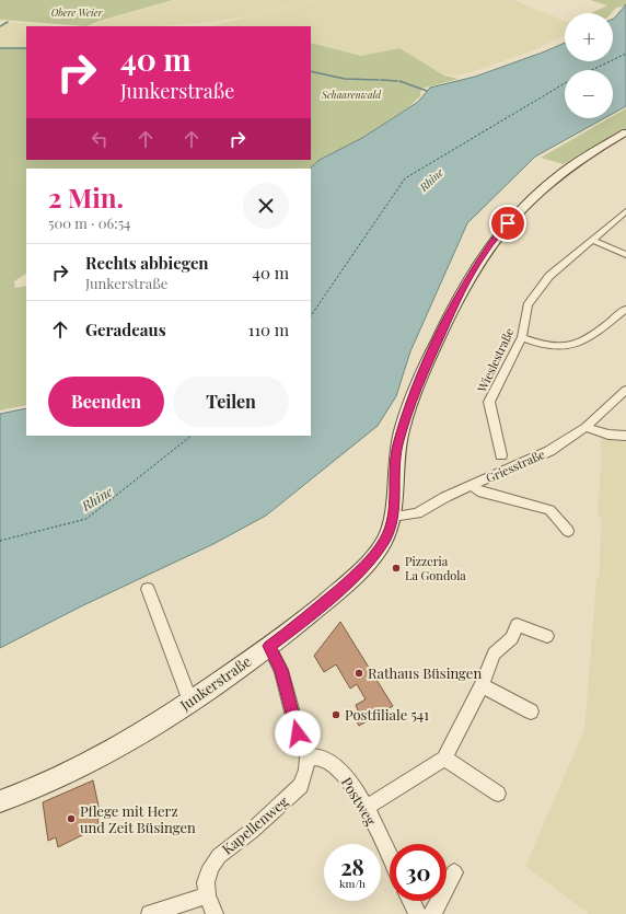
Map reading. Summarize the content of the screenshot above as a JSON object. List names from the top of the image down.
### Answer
{
  "streets": {
    "main road": ["Junkerstraße"],
    "street": [
      "Wieslestraße",
      "Griesstraße",
      "Postweg",
      "Kapellenweg"
    ]
  },
  "crossings": [
    ["Griesstraße", "Junkerstraße"],
    ["Postweg", "Kapellenweg"]
  ],
  "water": ["Rhine"],
  "parks": ["Obere Weier", "Schaarenwald"],
  "places": [
    "Pizzeria La Gondola",
    "Rathaus Büsingen",
    "Postfiliale 541",
    "Pflege mit Herz und Zeit Büsingen"
  ],
  "page": {
    "map_buttons": ["+", "−"],
    "turn": ["40 m", "Junkerstraße"],
    "heading": ["2 Min.", "500 m · 06:54"],
    "list": [
      {
        "name": "Rechts abbiegen",
        "note": "Junkerstraße",
        "value": "40 m"
      },
      {
        "name": "Geradeaus",
        "value": "110 m"
      }
    ],
    "buttons": ["Beenden", "Teilen"],
    "speed": "28 km/h",
    "limit": "30"
  }
}
